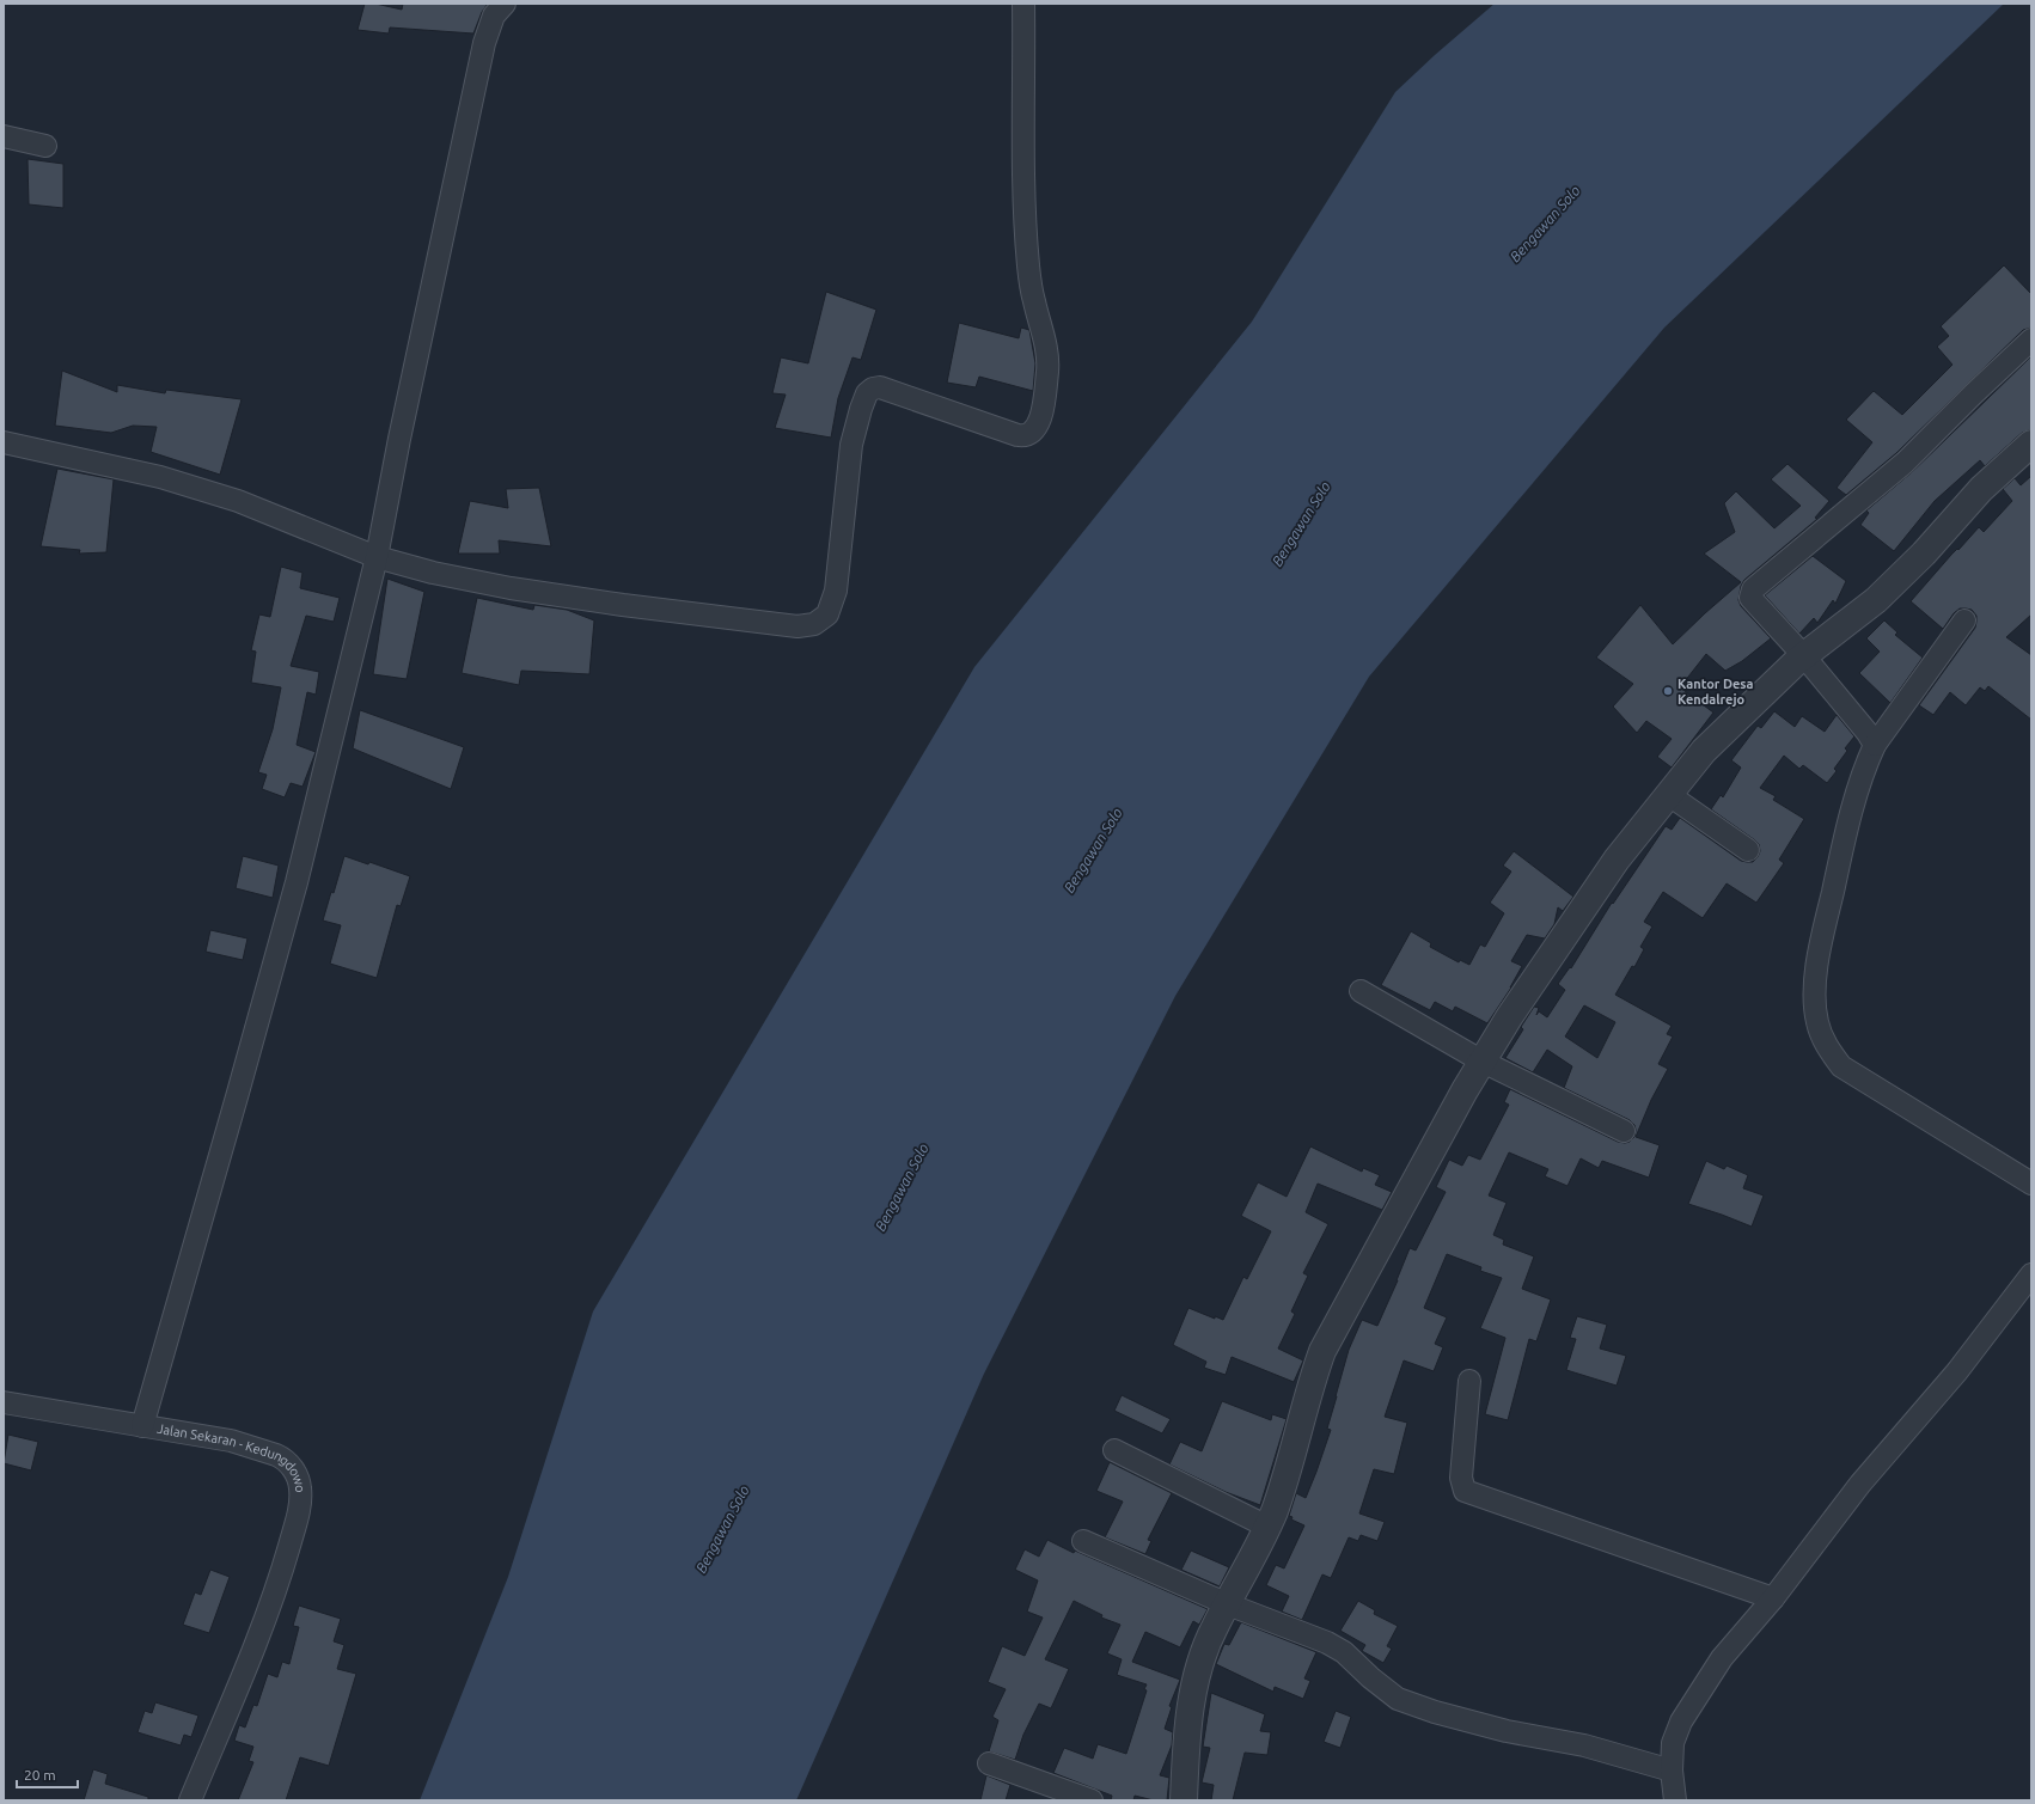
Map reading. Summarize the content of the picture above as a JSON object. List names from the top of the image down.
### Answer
{
  "streets": {
    "street": ["Jalan Sekaran - Kedungdowo"]
  },
  "water": ["Bengawan Solo"],
  "places": ["Kantor Desa Kendalrejo"],
  "scale_bar": "20 m"
}
